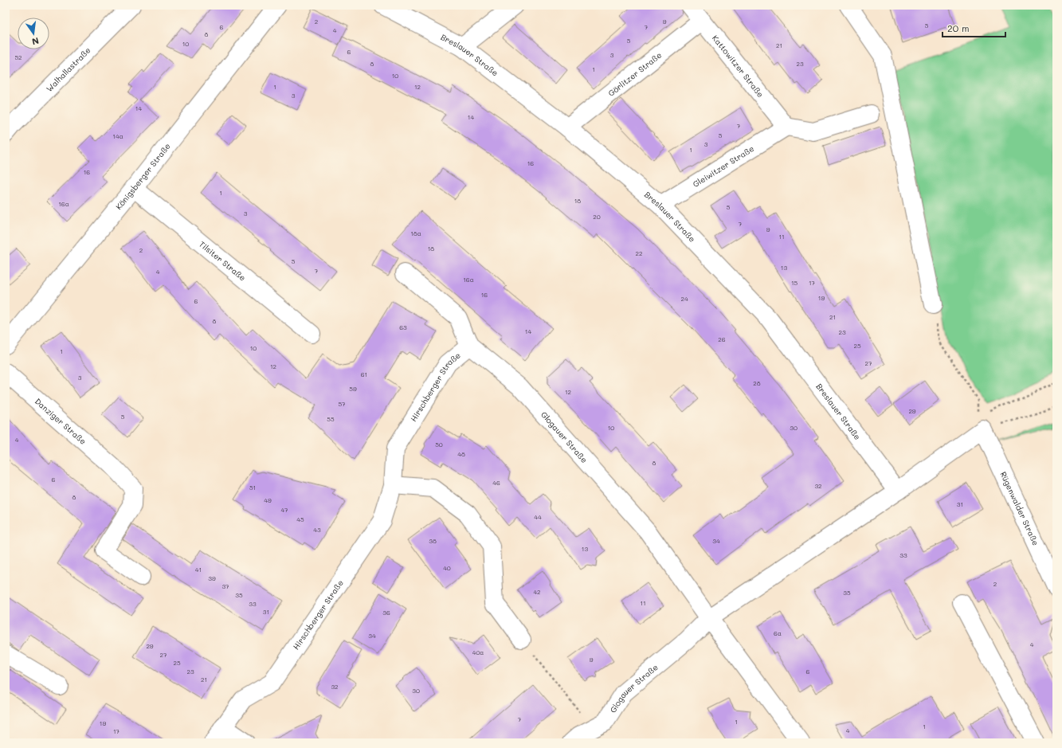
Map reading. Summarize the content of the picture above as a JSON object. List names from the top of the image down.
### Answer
{
  "streets": {
    "street": [
      "Breslauer Straße",
      "Kattowitzer Straße",
      "Walhallastraße",
      "Görlitzer Straße",
      "Gleiwitzer Straße",
      "Königsberger Straße",
      "Tilsiter Straße",
      "Hirschberger Straße",
      "Danziger Straße",
      "Glogauer Straße",
      "Rügenwalder Straße"
    ]
  },
  "crossings": [
    ["Breslauer Straße", "Görlitzer Straße"],
    ["Breslauer Straße", "Gleiwitzer Straße"],
    ["Kattowitzer Straße", "Görlitzer Straße"],
    ["Kattowitzer Straße", "Gleiwitzer Straße"],
    ["Königsberger Straße", "Tilsiter Straße"],
    ["Hirschberger Straße", "Glogauer Straße"]
  ],
  "house_numbers": [
    "2",
    "9",
    "5",
    "6",
    "7",
    "4",
    "8",
    "5",
    "10",
    "21",
    "6",
    "3",
    "52",
    "8",
    "23",
    "1",
    "10",
    "1",
    "12",
    "3",
    "14",
    "14",
    "7",
    "5",
    "14a",
    "3",
    "1",
    "16",
    "16",
    "1",
    "18",
    "16a",
    "5",
    "3",
    "20",
    "7",
    "9",
    "18a",
    "11",
    "18",
    "2",
    "22",
    "5",
    "13",
    "7",
    "4",
    "16a",
    "15",
    "17",
    "16",
    "19",
    "24",
    "6",
    "21",
    "8",
    "63",
    "14",
    "23",
    "26",
    "25",
    "10",
    "1",
    "27",
    "12",
    "61",
    "3",
    "28",
    "59",
    "12",
    "57",
    "29",
    "5",
    "55",
    "10",
    "30",
    "4",
    "50",
    "48",
    "8",
    "6",
    "46",
    "32",
    "51",
    "8",
    "49",
    "31",
    "47",
    "44",
    "45",
    "43",
    "38",
    "34",
    "13",
    "33",
    "40",
    "41",
    "39",
    "2",
    "37",
    "42",
    "35",
    "35",
    "11",
    "33",
    "31",
    "36",
    "6a",
    "34",
    "4",
    "29",
    "40a",
    "27",
    "9",
    "25",
    "23",
    "6",
    "21",
    "32",
    "30",
    "7",
    "1",
    "19",
    "1",
    "4",
    "17"
  ],
  "scale_bar": "20 m",
  "north": "bottom"
}
